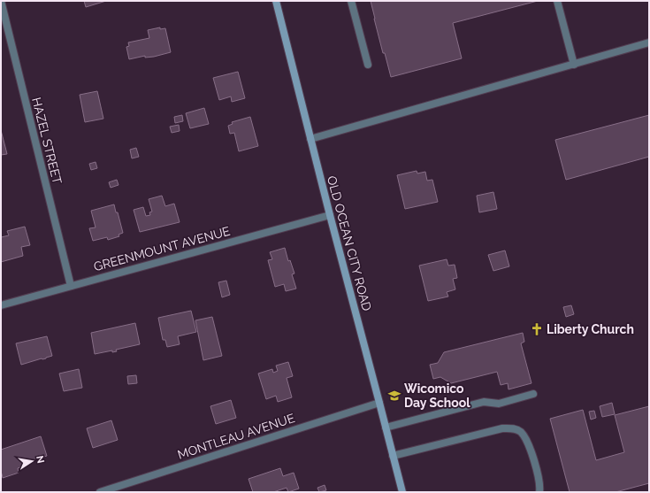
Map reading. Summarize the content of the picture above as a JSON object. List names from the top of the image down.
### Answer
{
  "streets": {
    "main road": ["OLD OCEAN CITY ROAD"],
    "street": ["HAZEL STREET", "GREENMOUNT AVENUE", "MONTLEAU AVENUE"]
  },
  "crossings": [
    ["HAZEL STREET", "GREENMOUNT AVENUE"],
    ["OLD OCEAN CITY ROAD", "GREENMOUNT AVENUE"],
    ["OLD OCEAN CITY ROAD", "MONTLEAU AVENUE"]
  ],
  "places": {
    "church": ["Liberty Church"],
    "school or university": ["Wicomico Day School"]
  },
  "north": "right"
}
